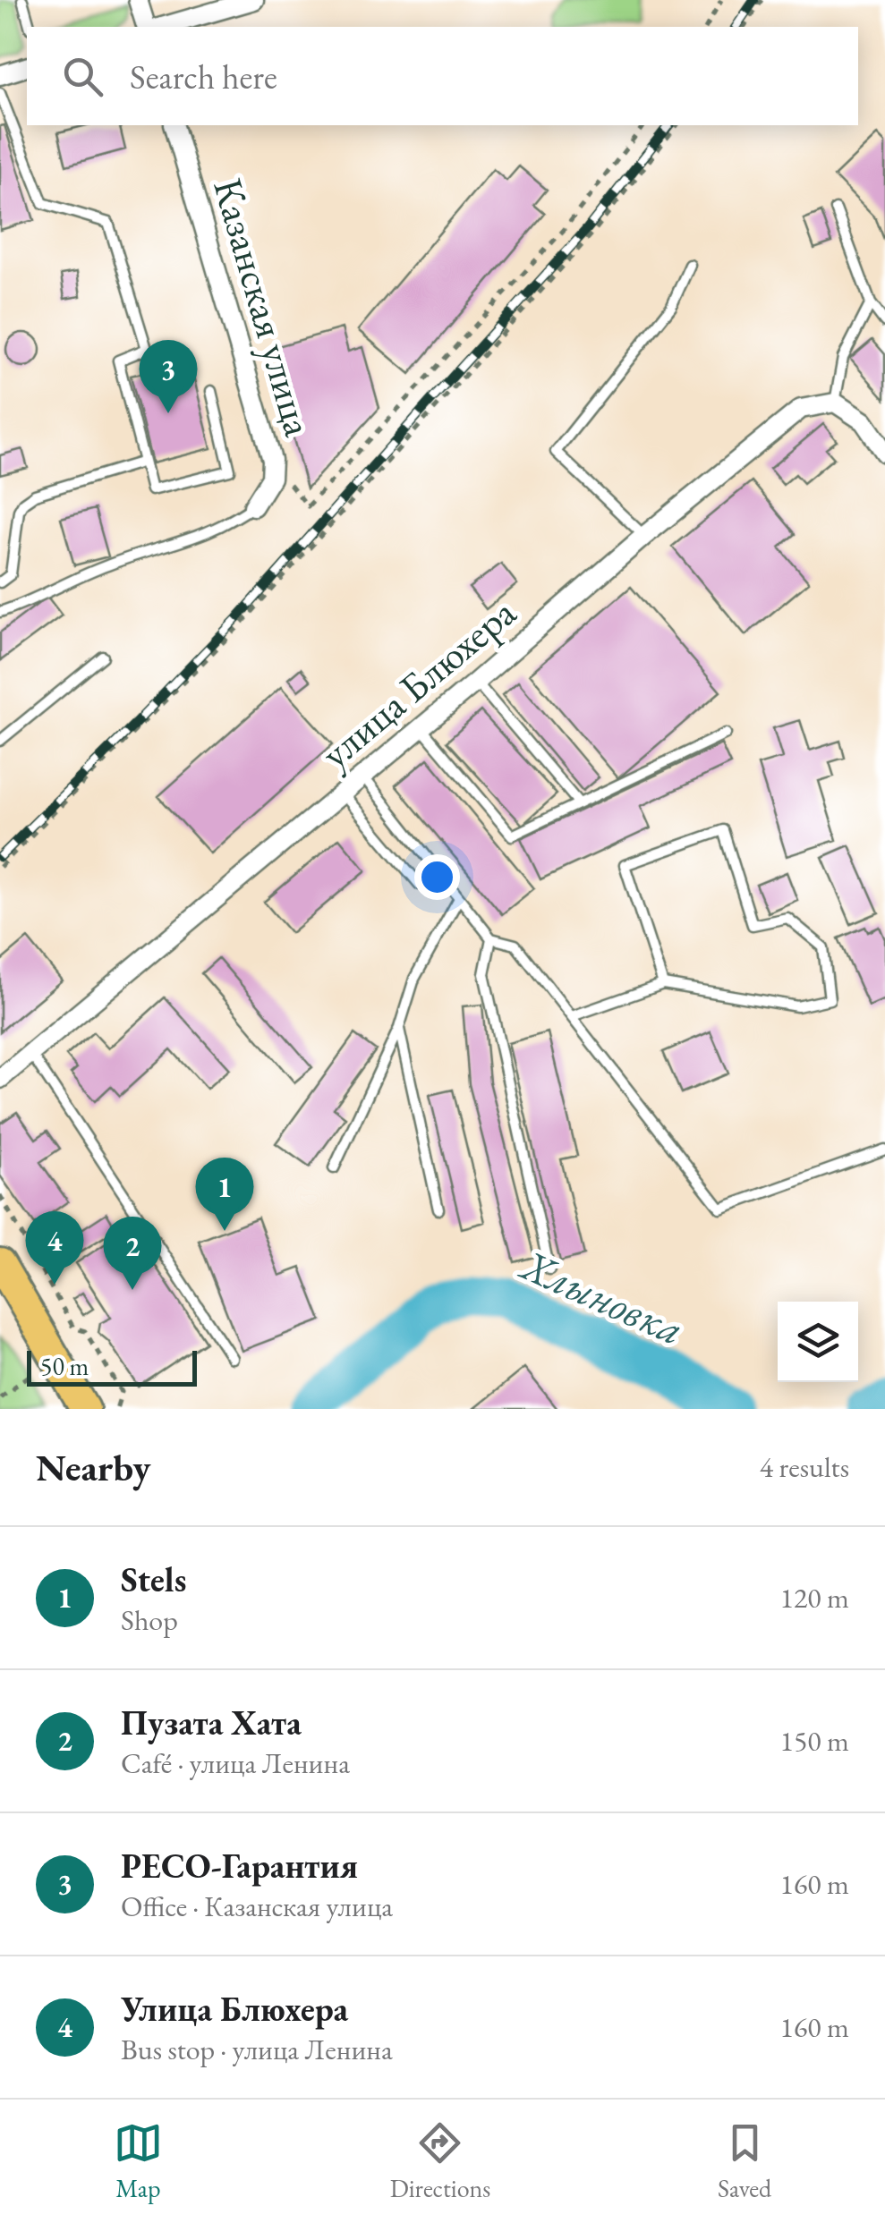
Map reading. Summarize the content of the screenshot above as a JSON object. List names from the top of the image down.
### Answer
{
  "streets": {
    "street": ["Казанская улица", "улица Блюхера"]
  },
  "water": ["Хлыновка"],
  "scale_bar": "50 m",
  "page": {
    "search": "Search here",
    "pins": [
      "3",
      "1",
      "4",
      "2"
    ],
    "scale": "50 m",
    "heading": ["Nearby", "4 results"],
    "list": [
      {
        "mark": "1",
        "name": "Stels",
        "note": "Shop",
        "value": "120 m"
      },
      {
        "mark": "2",
        "name": "Пузата Хата",
        "note": "Café · улица Ленина",
        "value": "150 m"
      },
      {
        "mark": "3",
        "name": "РЕСО-Гарантия",
        "note": "Office · Казанская улица",
        "value": "160 m"
      },
      {
        "mark": "4",
        "name": "Улица Блюхера",
        "note": "Bus stop · улица Ленина",
        "value": "160 m"
      }
    ],
    "nav": ["Map", "Directions", "Saved"]
  }
}
